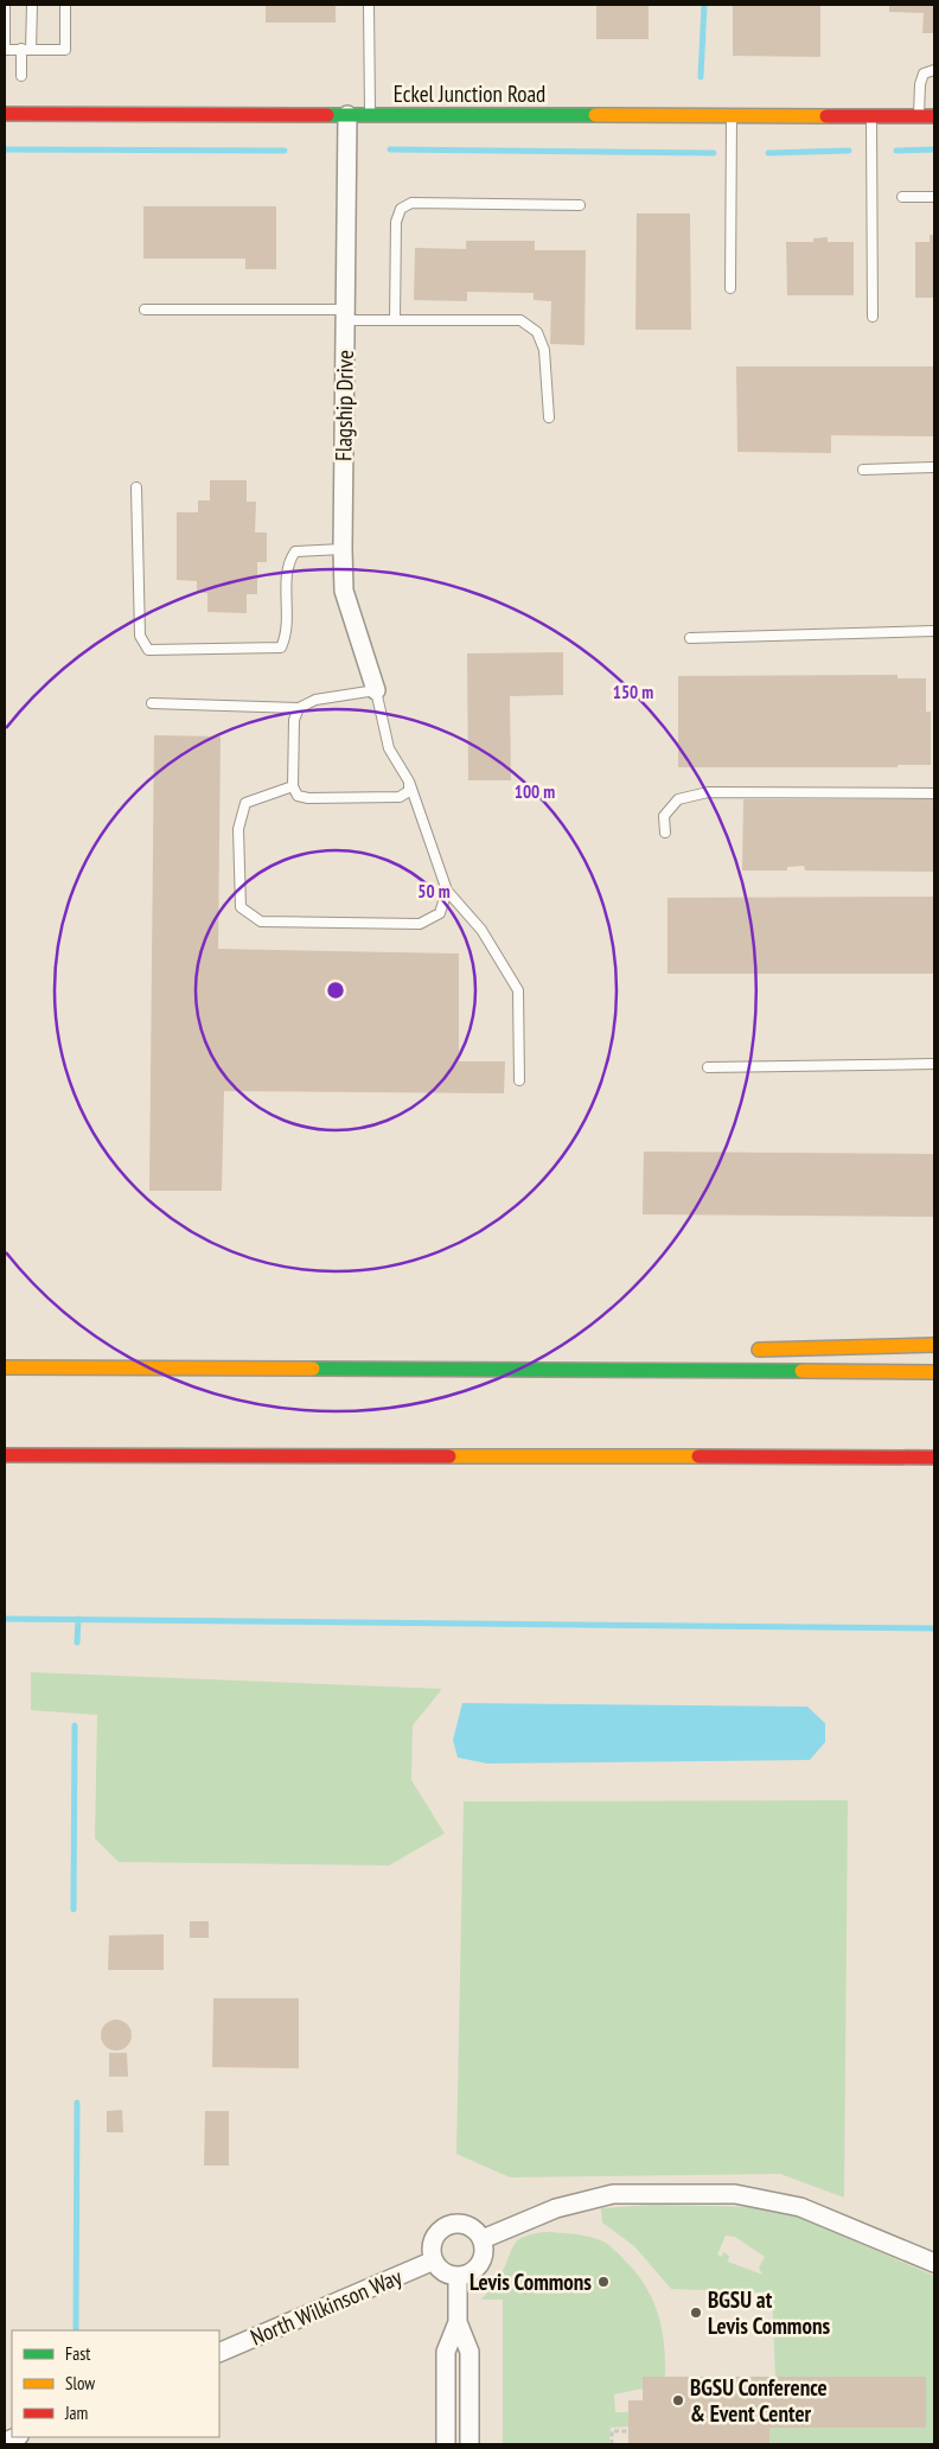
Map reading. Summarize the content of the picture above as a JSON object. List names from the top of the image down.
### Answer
{
  "streets": {
    "main road": ["Eckel Junction Road"],
    "street": ["Flagship Drive", "North Wilkinson Way"]
  },
  "crossings": [
    ["Eckel Junction Road", "Flagship Drive"]
  ],
  "places": ["Levis Commons", "BGSU at Levis Commons", "BGSU Conference & Event Center"],
  "legend": ["Fast", "Slow", "Jam"],
  "rings": ["150 m", "100 m", "50 m"]
}
